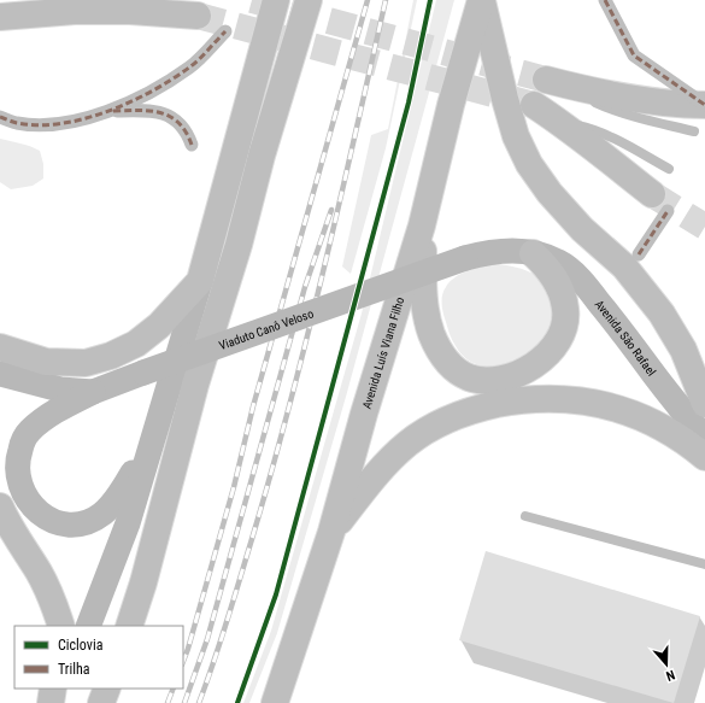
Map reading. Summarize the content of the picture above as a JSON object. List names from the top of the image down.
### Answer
{
  "streets": {
    "main road": ["Viaduto Canô Veloso", "Avenida São Rafael", "Avenida Luís Viana Filho"]
  },
  "crossings": [
    ["Viaduto Canô Veloso", "Avenida São Rafael"]
  ],
  "legend": ["Ciclovia", "Trilha"],
  "north": "bottom"
}
